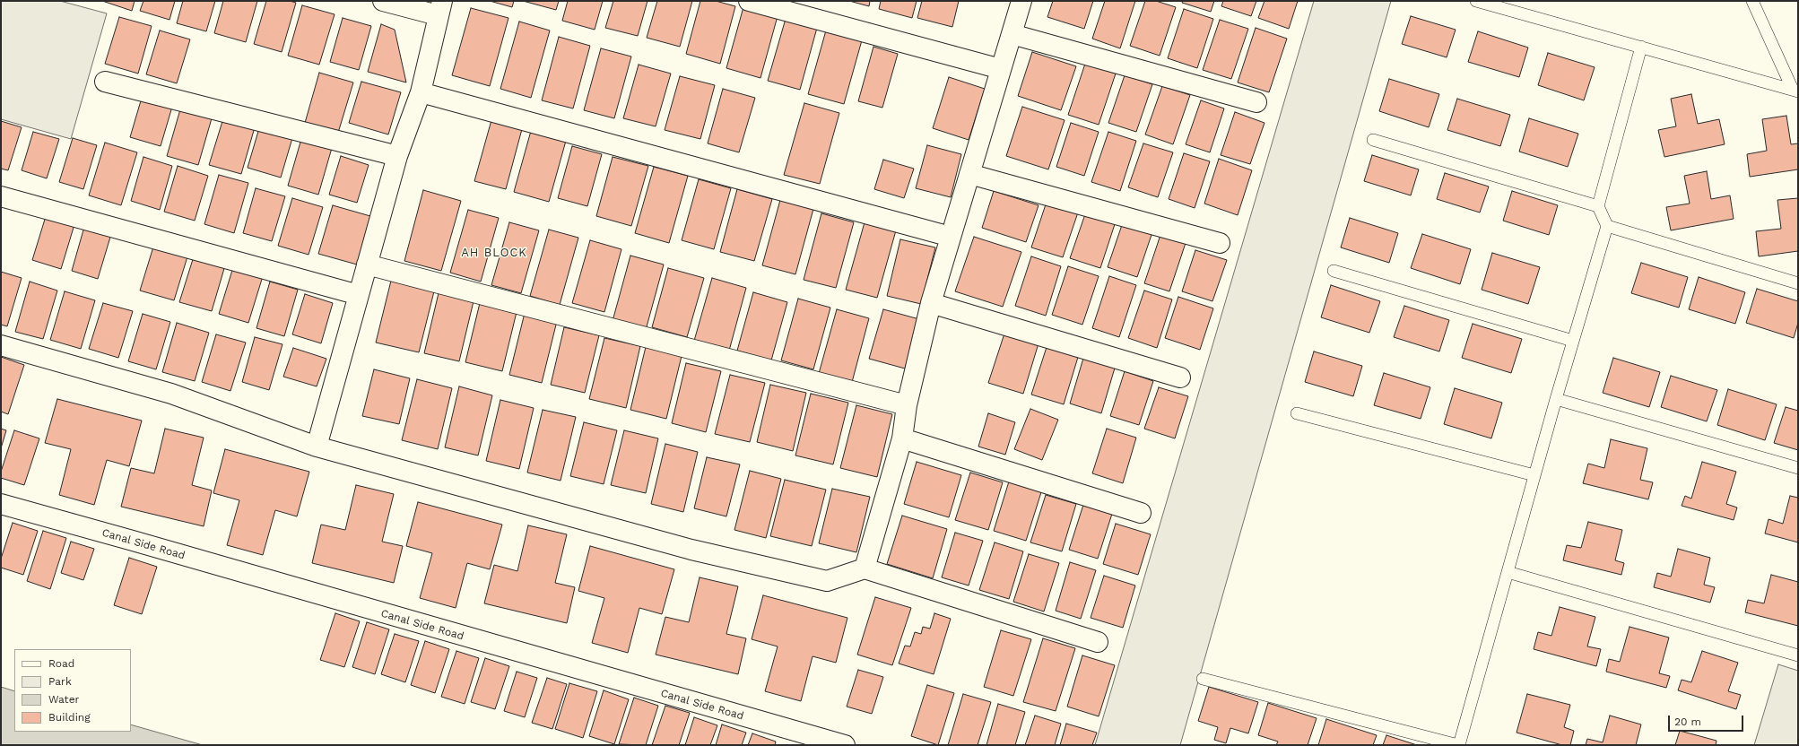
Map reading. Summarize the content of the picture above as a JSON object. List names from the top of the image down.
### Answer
{
  "streets": {
    "street": ["Canal Side Road"]
  },
  "districts": ["AH BLOCK"],
  "legend": [
    "Road",
    "Park",
    "Water",
    "Building"
  ],
  "scale_bar": "20 m"
}
